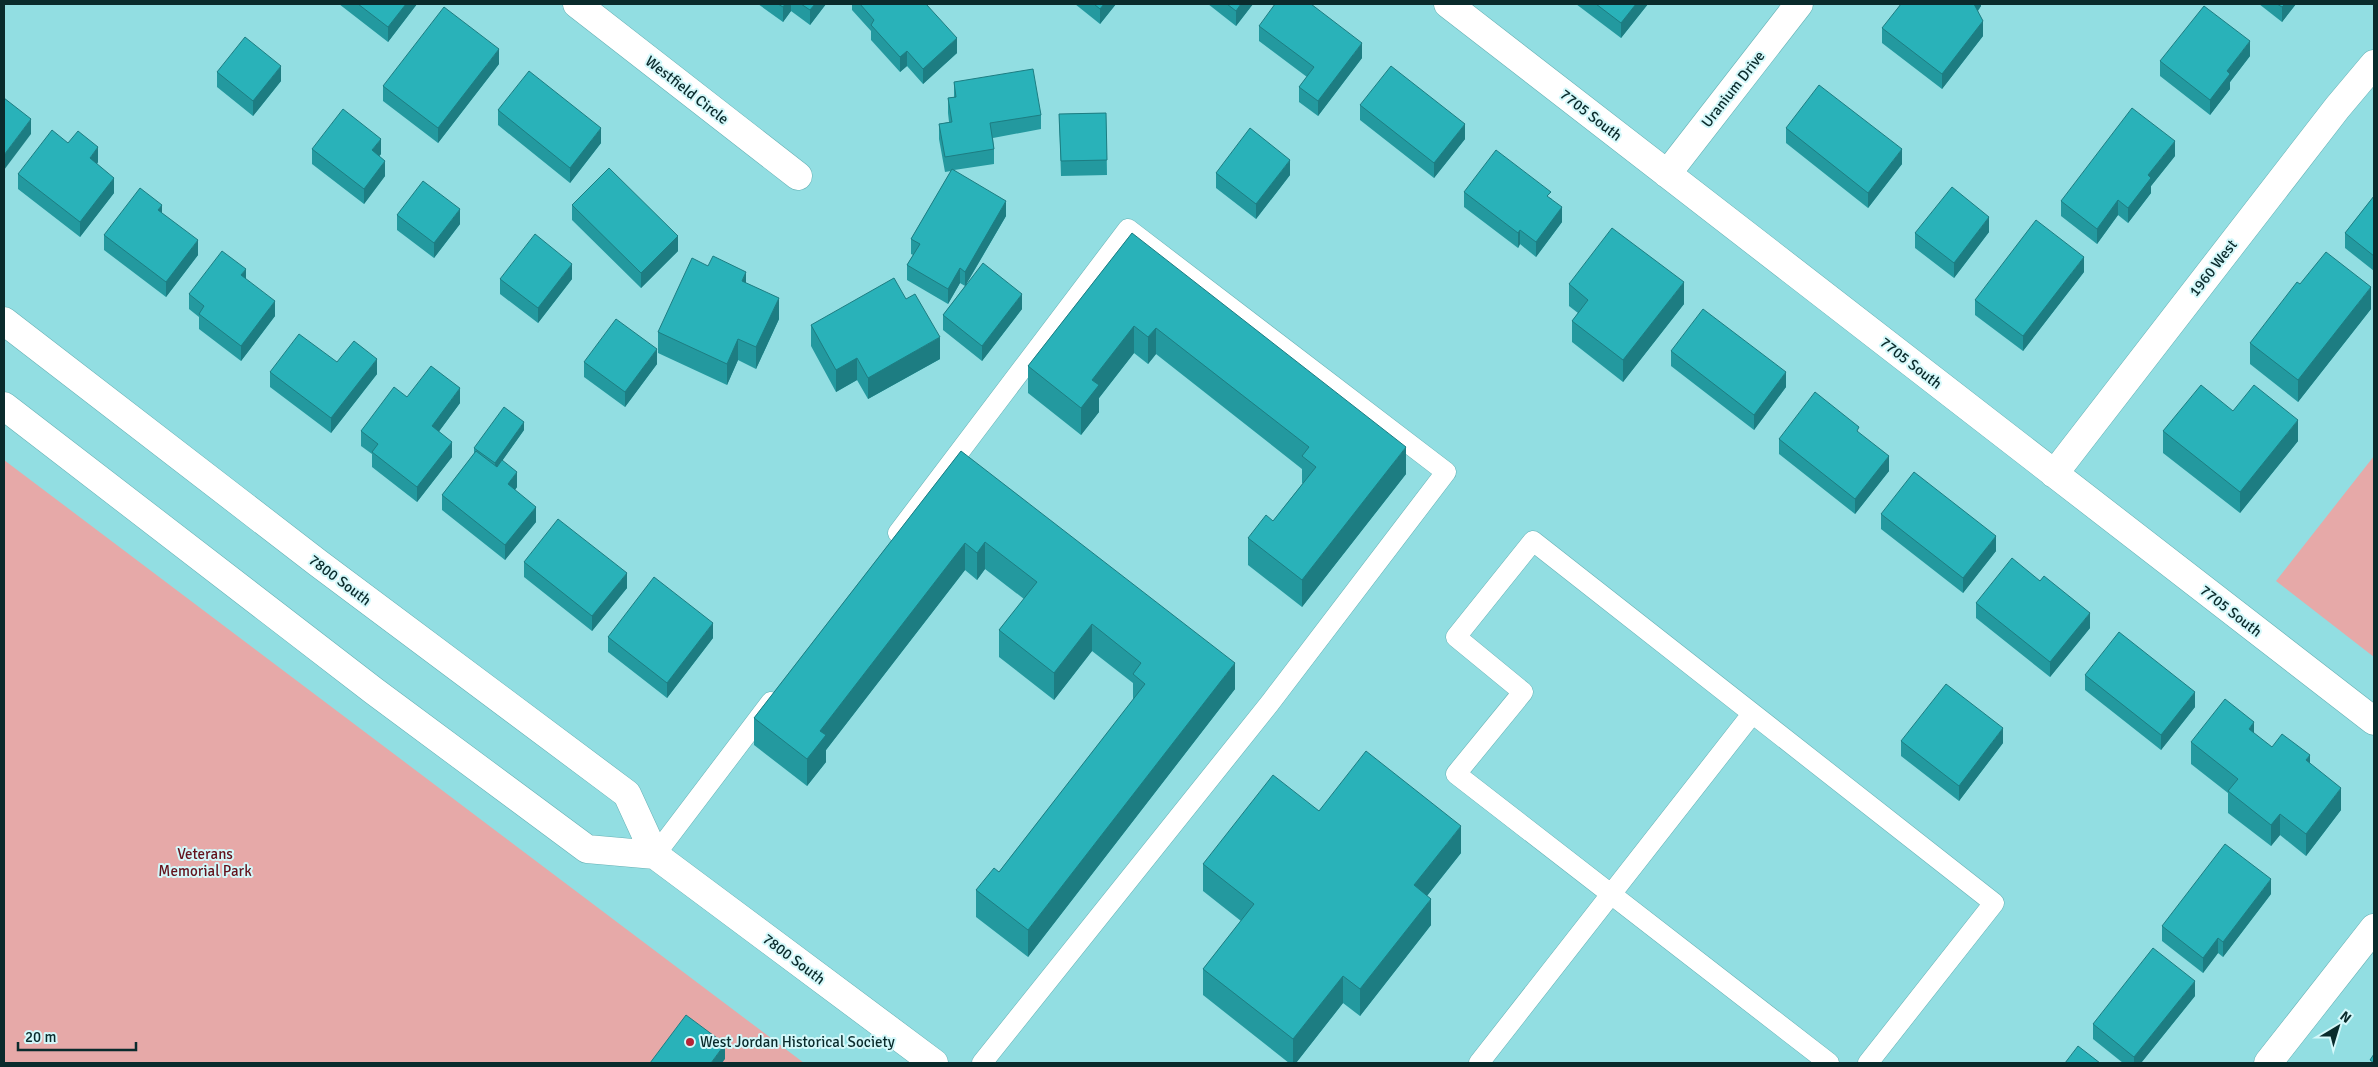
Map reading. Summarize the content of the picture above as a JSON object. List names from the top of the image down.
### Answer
{
  "streets": {
    "street": [
      "Uranium Drive",
      "Westfield Circle",
      "7705 South",
      "1960 West",
      "7800 South"
    ]
  },
  "crossings": [
    ["Uranium Drive", "7705 South"],
    ["7705 South", "1960 West"]
  ],
  "parks": ["Veterans Memorial Park"],
  "places": ["West Jordan Historical Society"],
  "scale_bar": "20 m",
  "north": "top right"
}
